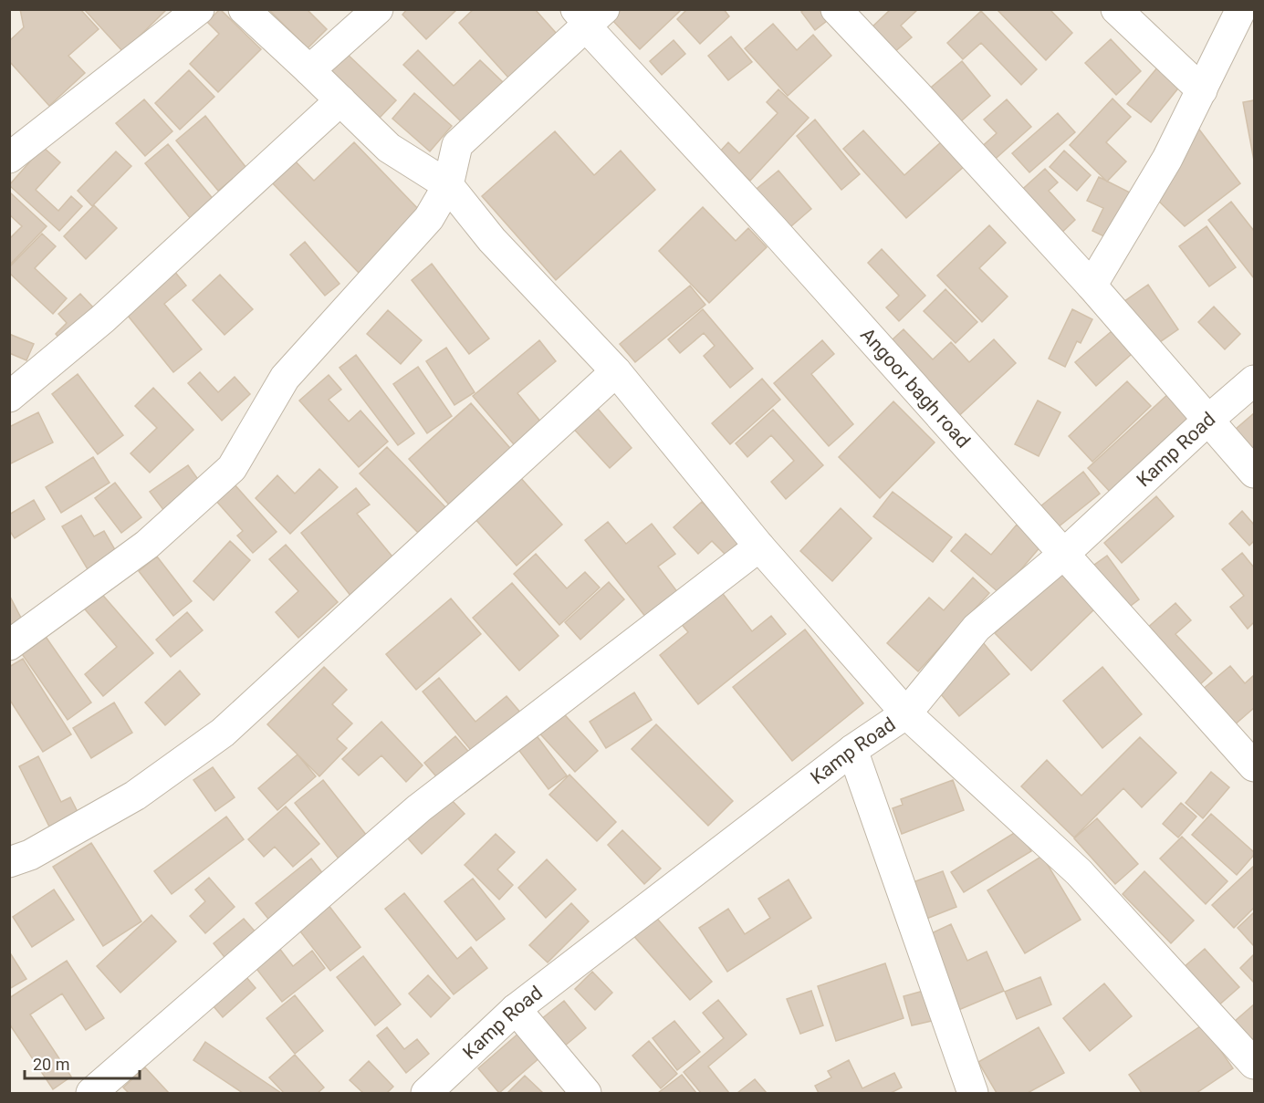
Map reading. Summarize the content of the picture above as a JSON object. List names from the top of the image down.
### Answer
{
  "streets": {
    "street": ["Angoor bagh road", "Kamp Road"]
  },
  "crossings": [
    ["Angoor bagh road", "Kamp Road"]
  ],
  "scale_bar": "20 m"
}
